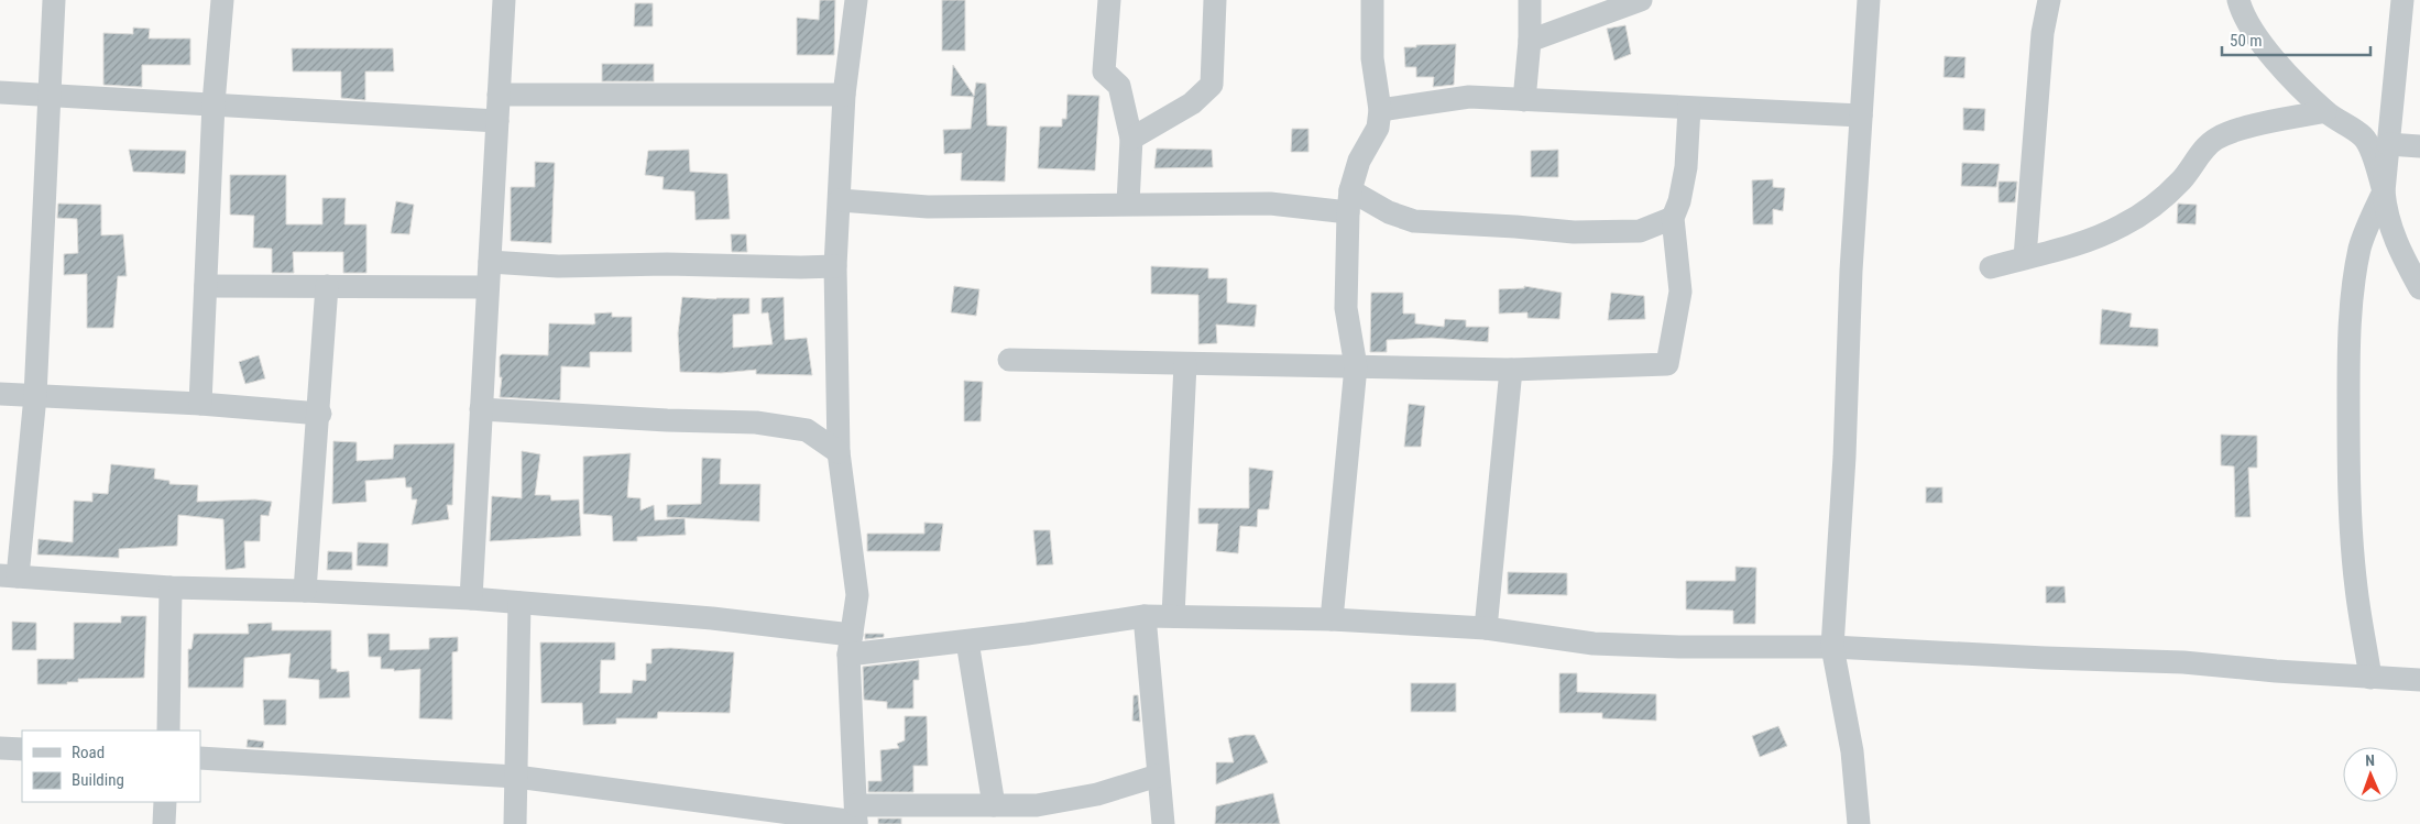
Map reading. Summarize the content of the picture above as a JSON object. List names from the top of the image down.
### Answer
{
  "legend": ["Road", "Building"],
  "scale_bar": "50 m",
  "north": "top"
}
